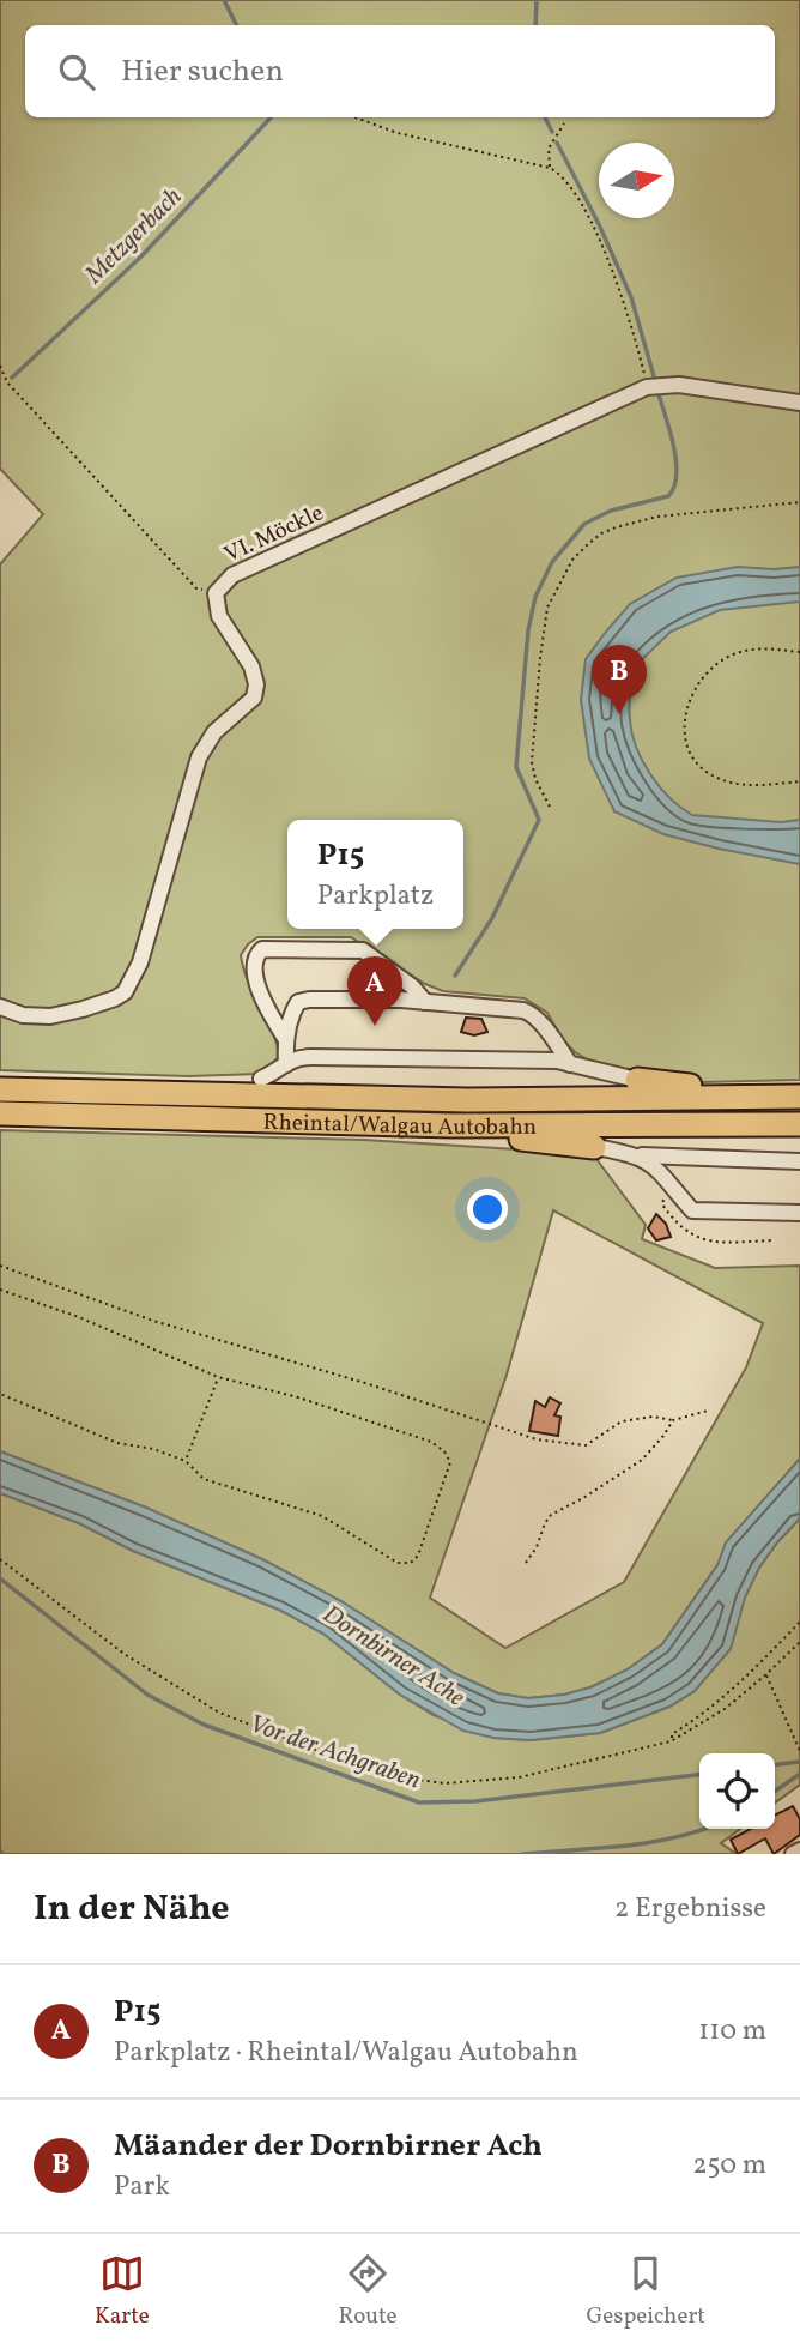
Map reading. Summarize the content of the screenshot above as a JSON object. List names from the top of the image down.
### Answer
{
  "streets": {
    "highway": ["Rheintal/Walgau Autobahn"],
    "street": ["VI. Möckle"]
  },
  "water": ["Metzgerbach", "Dornbirner Ache", "Vor der Achgraben"],
  "north": "right",
  "page": {
    "search": "Hier suchen",
    "pins": ["B", "A"],
    "popup": ["P15", "Parkplatz"],
    "heading": ["In der Nähe", "2 Ergebnisse"],
    "list": [
      {
        "mark": "A",
        "name": "P15",
        "note": "Parkplatz · Rheintal/Walgau Autobahn",
        "value": "110 m"
      },
      {
        "mark": "B",
        "name": "Mäander der Dornbirner Ach",
        "note": "Park",
        "value": "250 m"
      }
    ],
    "nav": ["Karte", "Route", "Gespeichert"]
  }
}
